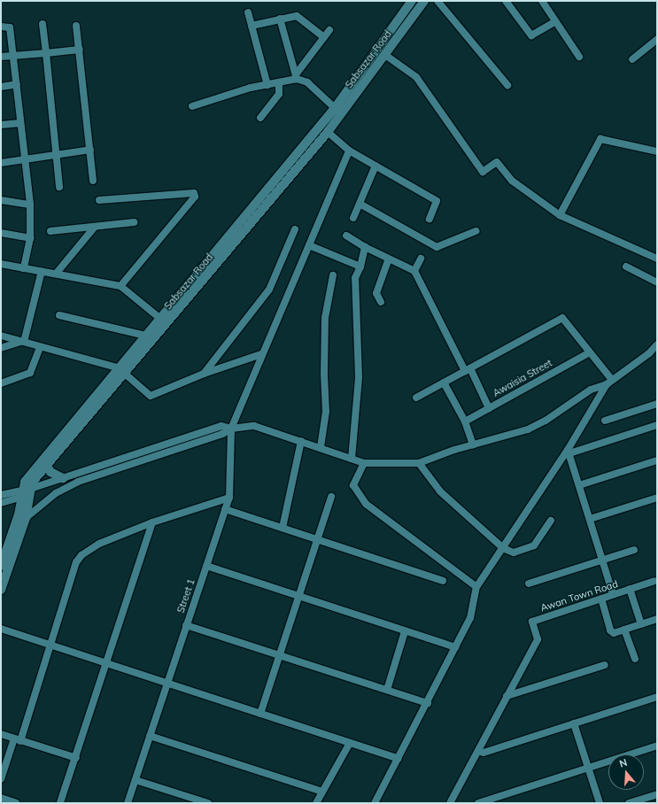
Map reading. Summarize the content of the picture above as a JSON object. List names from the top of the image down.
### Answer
{
  "streets": {
    "street": [
      "Sabsazar Road",
      "Awaisia Street",
      "Street 1",
      "Awan Town Road"
    ]
  },
  "north": "top"
}
